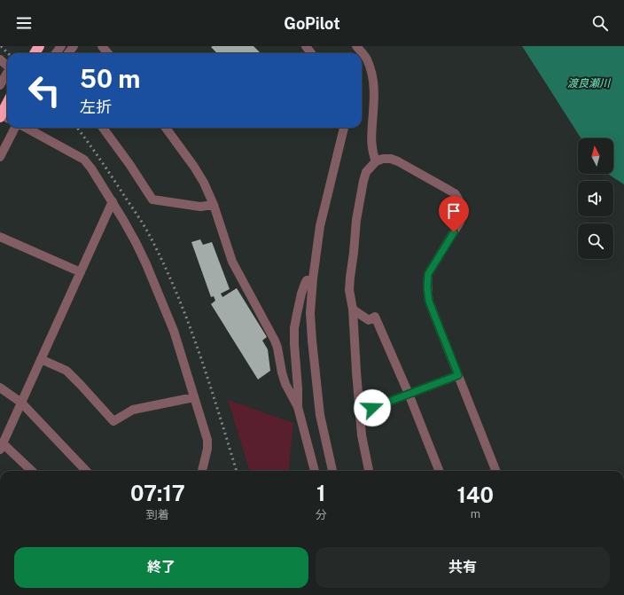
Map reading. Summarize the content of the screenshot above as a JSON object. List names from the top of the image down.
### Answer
{
  "water": ["渡良瀬川"],
  "north": "top",
  "page": {
    "header": "GoPilot",
    "turn": ["50 m", "左折"],
    "eta": [
      "07:17",
      "到着",
      "1",
      "分",
      "140",
      "m"
    ],
    "buttons": ["終了", "共有"]
  }
}
